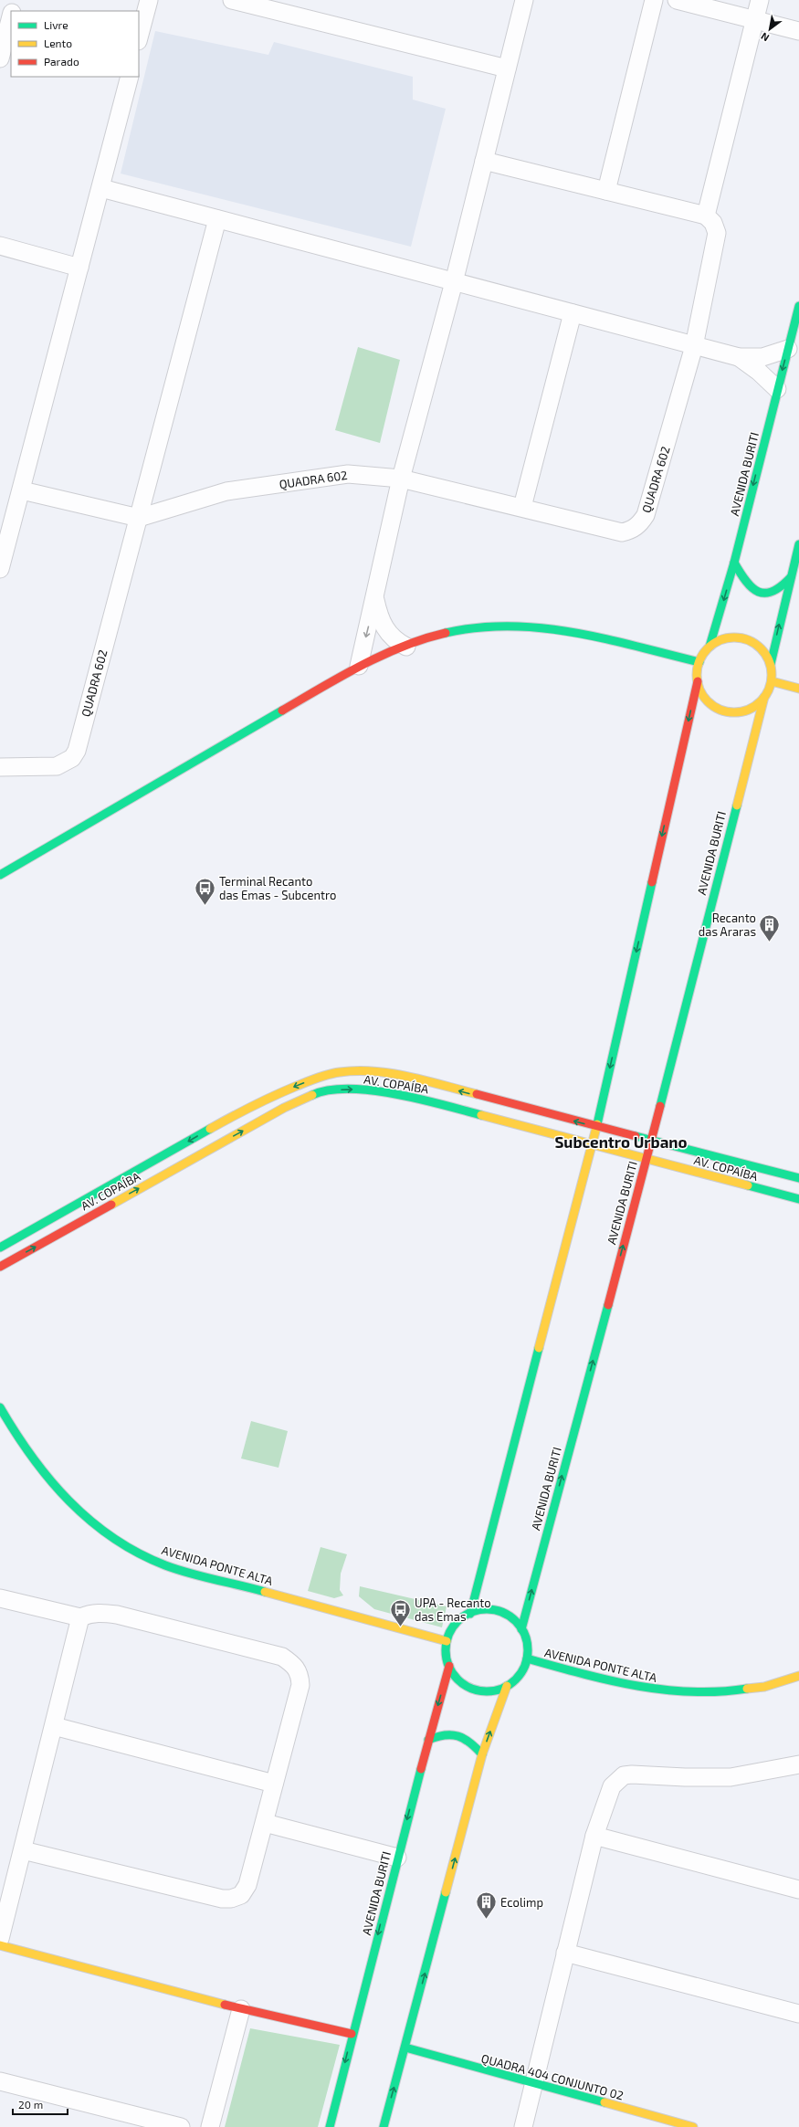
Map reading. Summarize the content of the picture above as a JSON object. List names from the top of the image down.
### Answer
{
  "streets": {
    "street": [
      "AVENIDA BURITI",
      "QUADRA 602",
      "AV. COPAÍBA",
      "AVENIDA PONTE ALTA",
      "QUADRA 404 CONJUNTO 02"
    ]
  },
  "crossings": [
    ["AVENIDA BURITI", "AV. COPAÍBA"],
    ["AVENIDA BURITI", "AVENIDA PONTE ALTA"],
    ["AVENIDA BURITI", "QUADRA 404 CONJUNTO 02"]
  ],
  "districts": ["Subcentro Urbano"],
  "places": {
    "bus stop": ["Terminal Recanto das Emas - Subcentro", "UPA - Recanto das Emas"],
    "building": ["Recanto das Araras", "Ecolimp"]
  },
  "legend": ["Livre", "Lento", "Parado"],
  "scale_bar": "20 m",
  "north": "bottom left"
}
